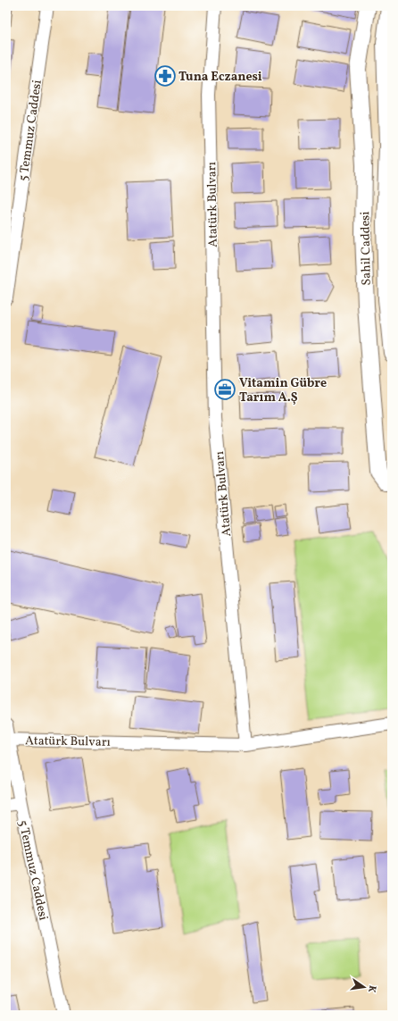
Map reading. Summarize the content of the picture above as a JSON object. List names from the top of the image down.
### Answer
{
  "streets": {
    "street": ["5 Temmuz Caddesi", "Atatürk Bulvarı", "Sahil Caddesi"]
  },
  "crossings": [
    ["5 Temmuz Caddesi", "Atatürk Bulvarı"]
  ],
  "places": {
    "pharmacy": ["Tuna Eczanesi"],
    "office": ["Vitamin Gübre Tarım A.Ş"]
  },
  "north": "right"
}
